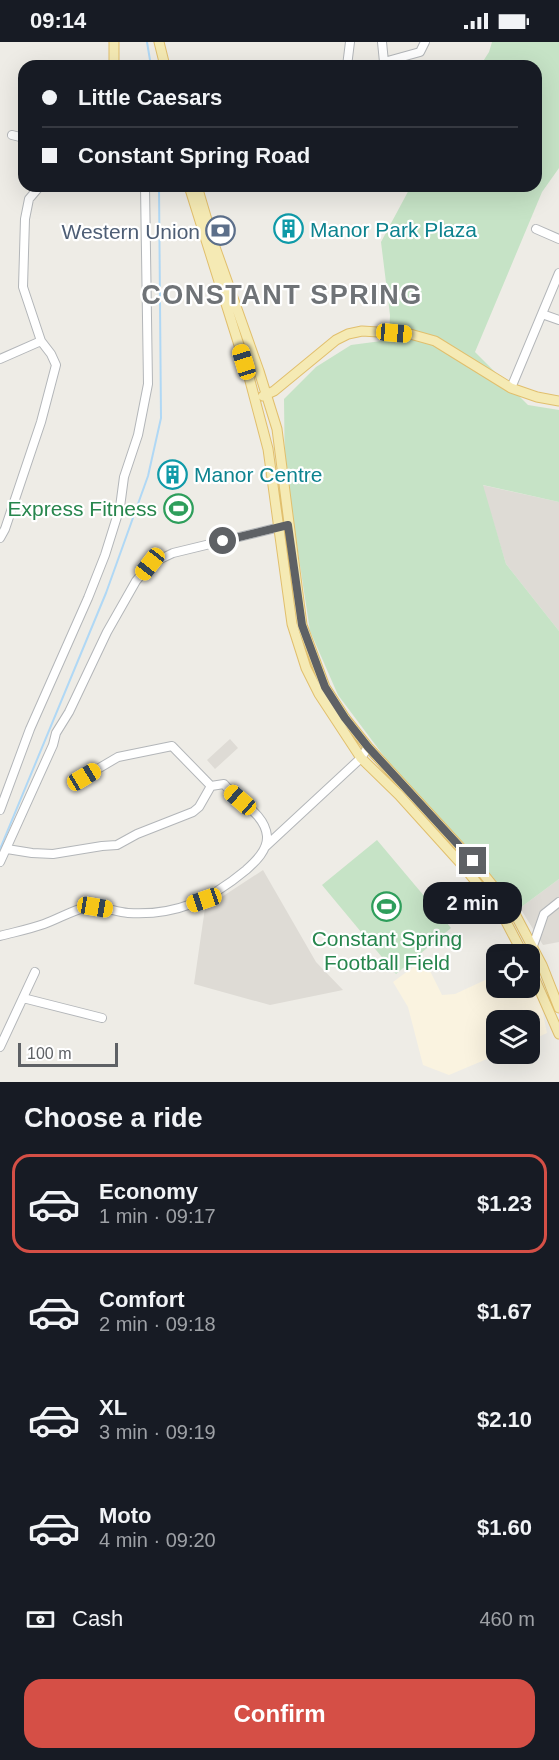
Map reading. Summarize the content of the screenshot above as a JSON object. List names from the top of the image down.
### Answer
{
  "districts": ["CONSTANT SPRING"],
  "places": {
    "building": ["Manor Park Plaza", "Manor Centre"],
    "bank": ["Western Union"],
    "sports": ["Express Fitness", "Constant Spring Football Field"]
  },
  "scale_bar": "100 m",
  "page": {
    "status": "09:14",
    "banner": ["Little Caesars", "Constant Spring Road"],
    "bubble": "2 min",
    "scale": "100 m",
    "heading": "Choose a ride",
    "list": [
      {
        "name": "Economy",
        "note": "1 min · 09:17",
        "value": "$1.23"
      },
      {
        "name": "Comfort",
        "note": "2 min · 09:18",
        "value": "$1.67"
      },
      {
        "name": "XL",
        "note": "3 min · 09:19",
        "value": "$2.10"
      },
      {
        "name": "Moto",
        "note": "4 min · 09:20",
        "value": "$1.60"
      }
    ],
    "pay": ["Cash", "460 m"],
    "buttons": "Confirm"
  }
}
